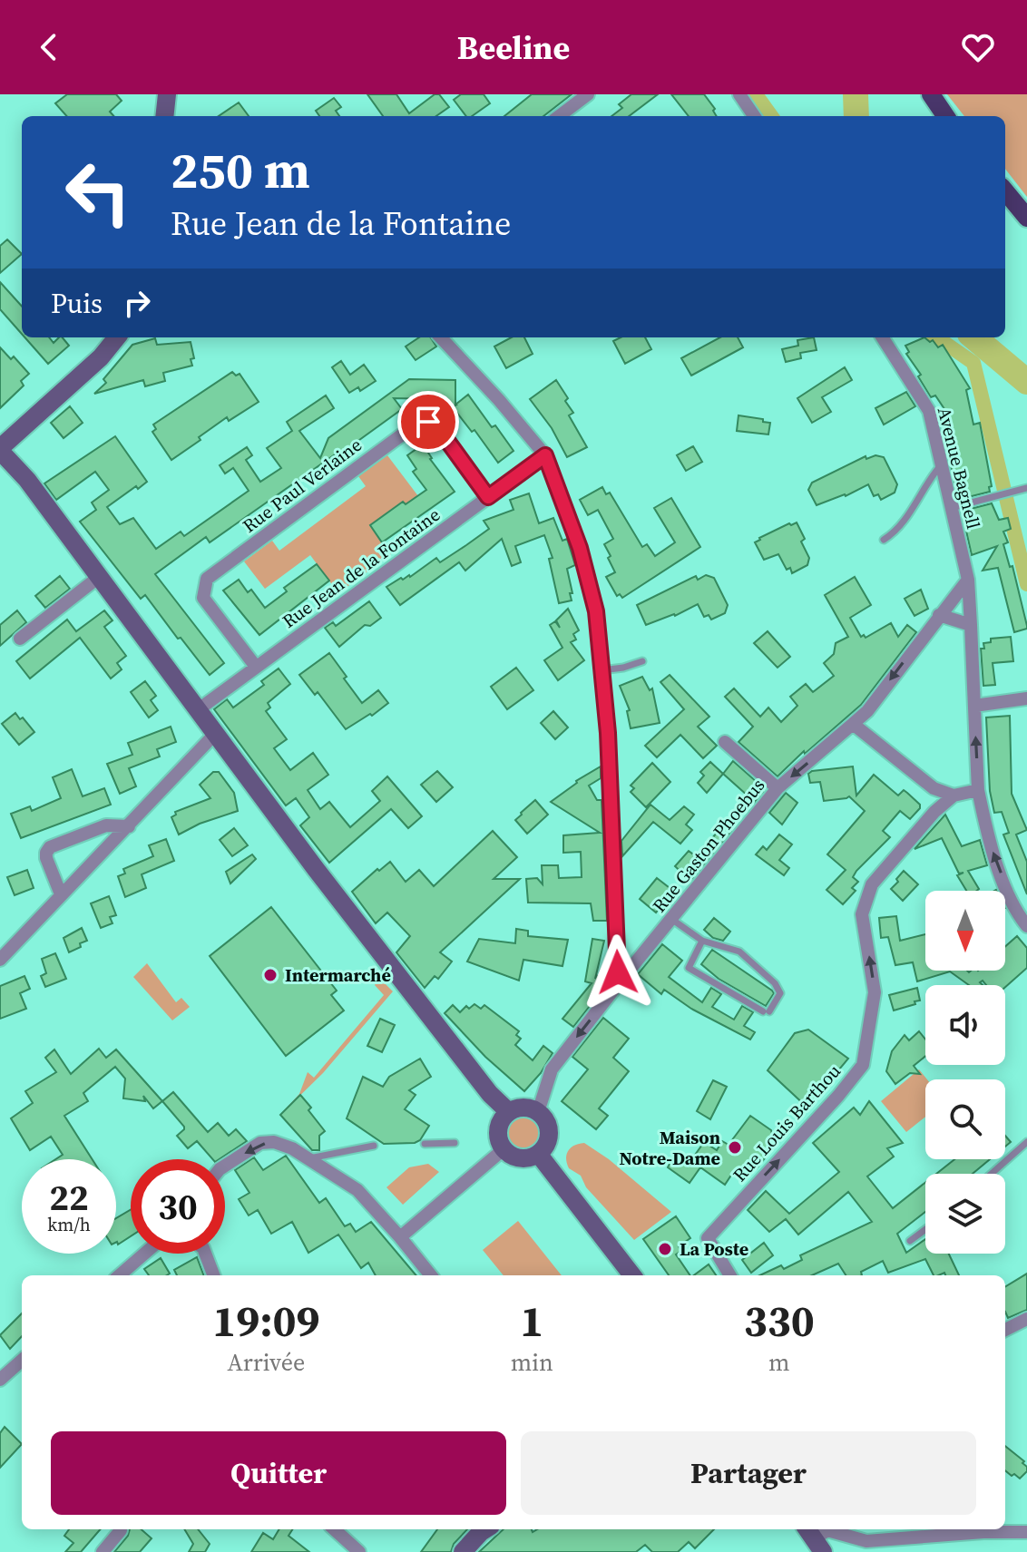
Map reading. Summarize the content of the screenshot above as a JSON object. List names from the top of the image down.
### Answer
{
  "streets": {
    "street": [
      "Avenue Bagnell",
      "Rue Paul Verlaine",
      "Rue Jean de la Fontaine",
      "Rue Gaston Phoebus",
      "Rue Louis Barthou"
    ]
  },
  "crossings": [
    ["Avenue Bagnell", "Rue Gaston Phoebus"],
    ["Rue Paul Verlaine", "Rue Jean de la Fontaine"]
  ],
  "one_way": ["Avenue Bagnell", "Rue Gaston Phoebus", "Rue Louis Barthou"],
  "places": ["Intermarché", "Maison Notre-Dame", "La Poste"],
  "north": "bottom",
  "page": {
    "header": "Beeline",
    "turn": ["250 m", "Rue Jean de la Fontaine"],
    "then": "Puis",
    "speed": "22 km/h",
    "limit": "30",
    "eta": [
      "19:09",
      "Arrivée",
      "1",
      "min",
      "330",
      "m"
    ],
    "buttons": ["Quitter", "Partager"]
  }
}
